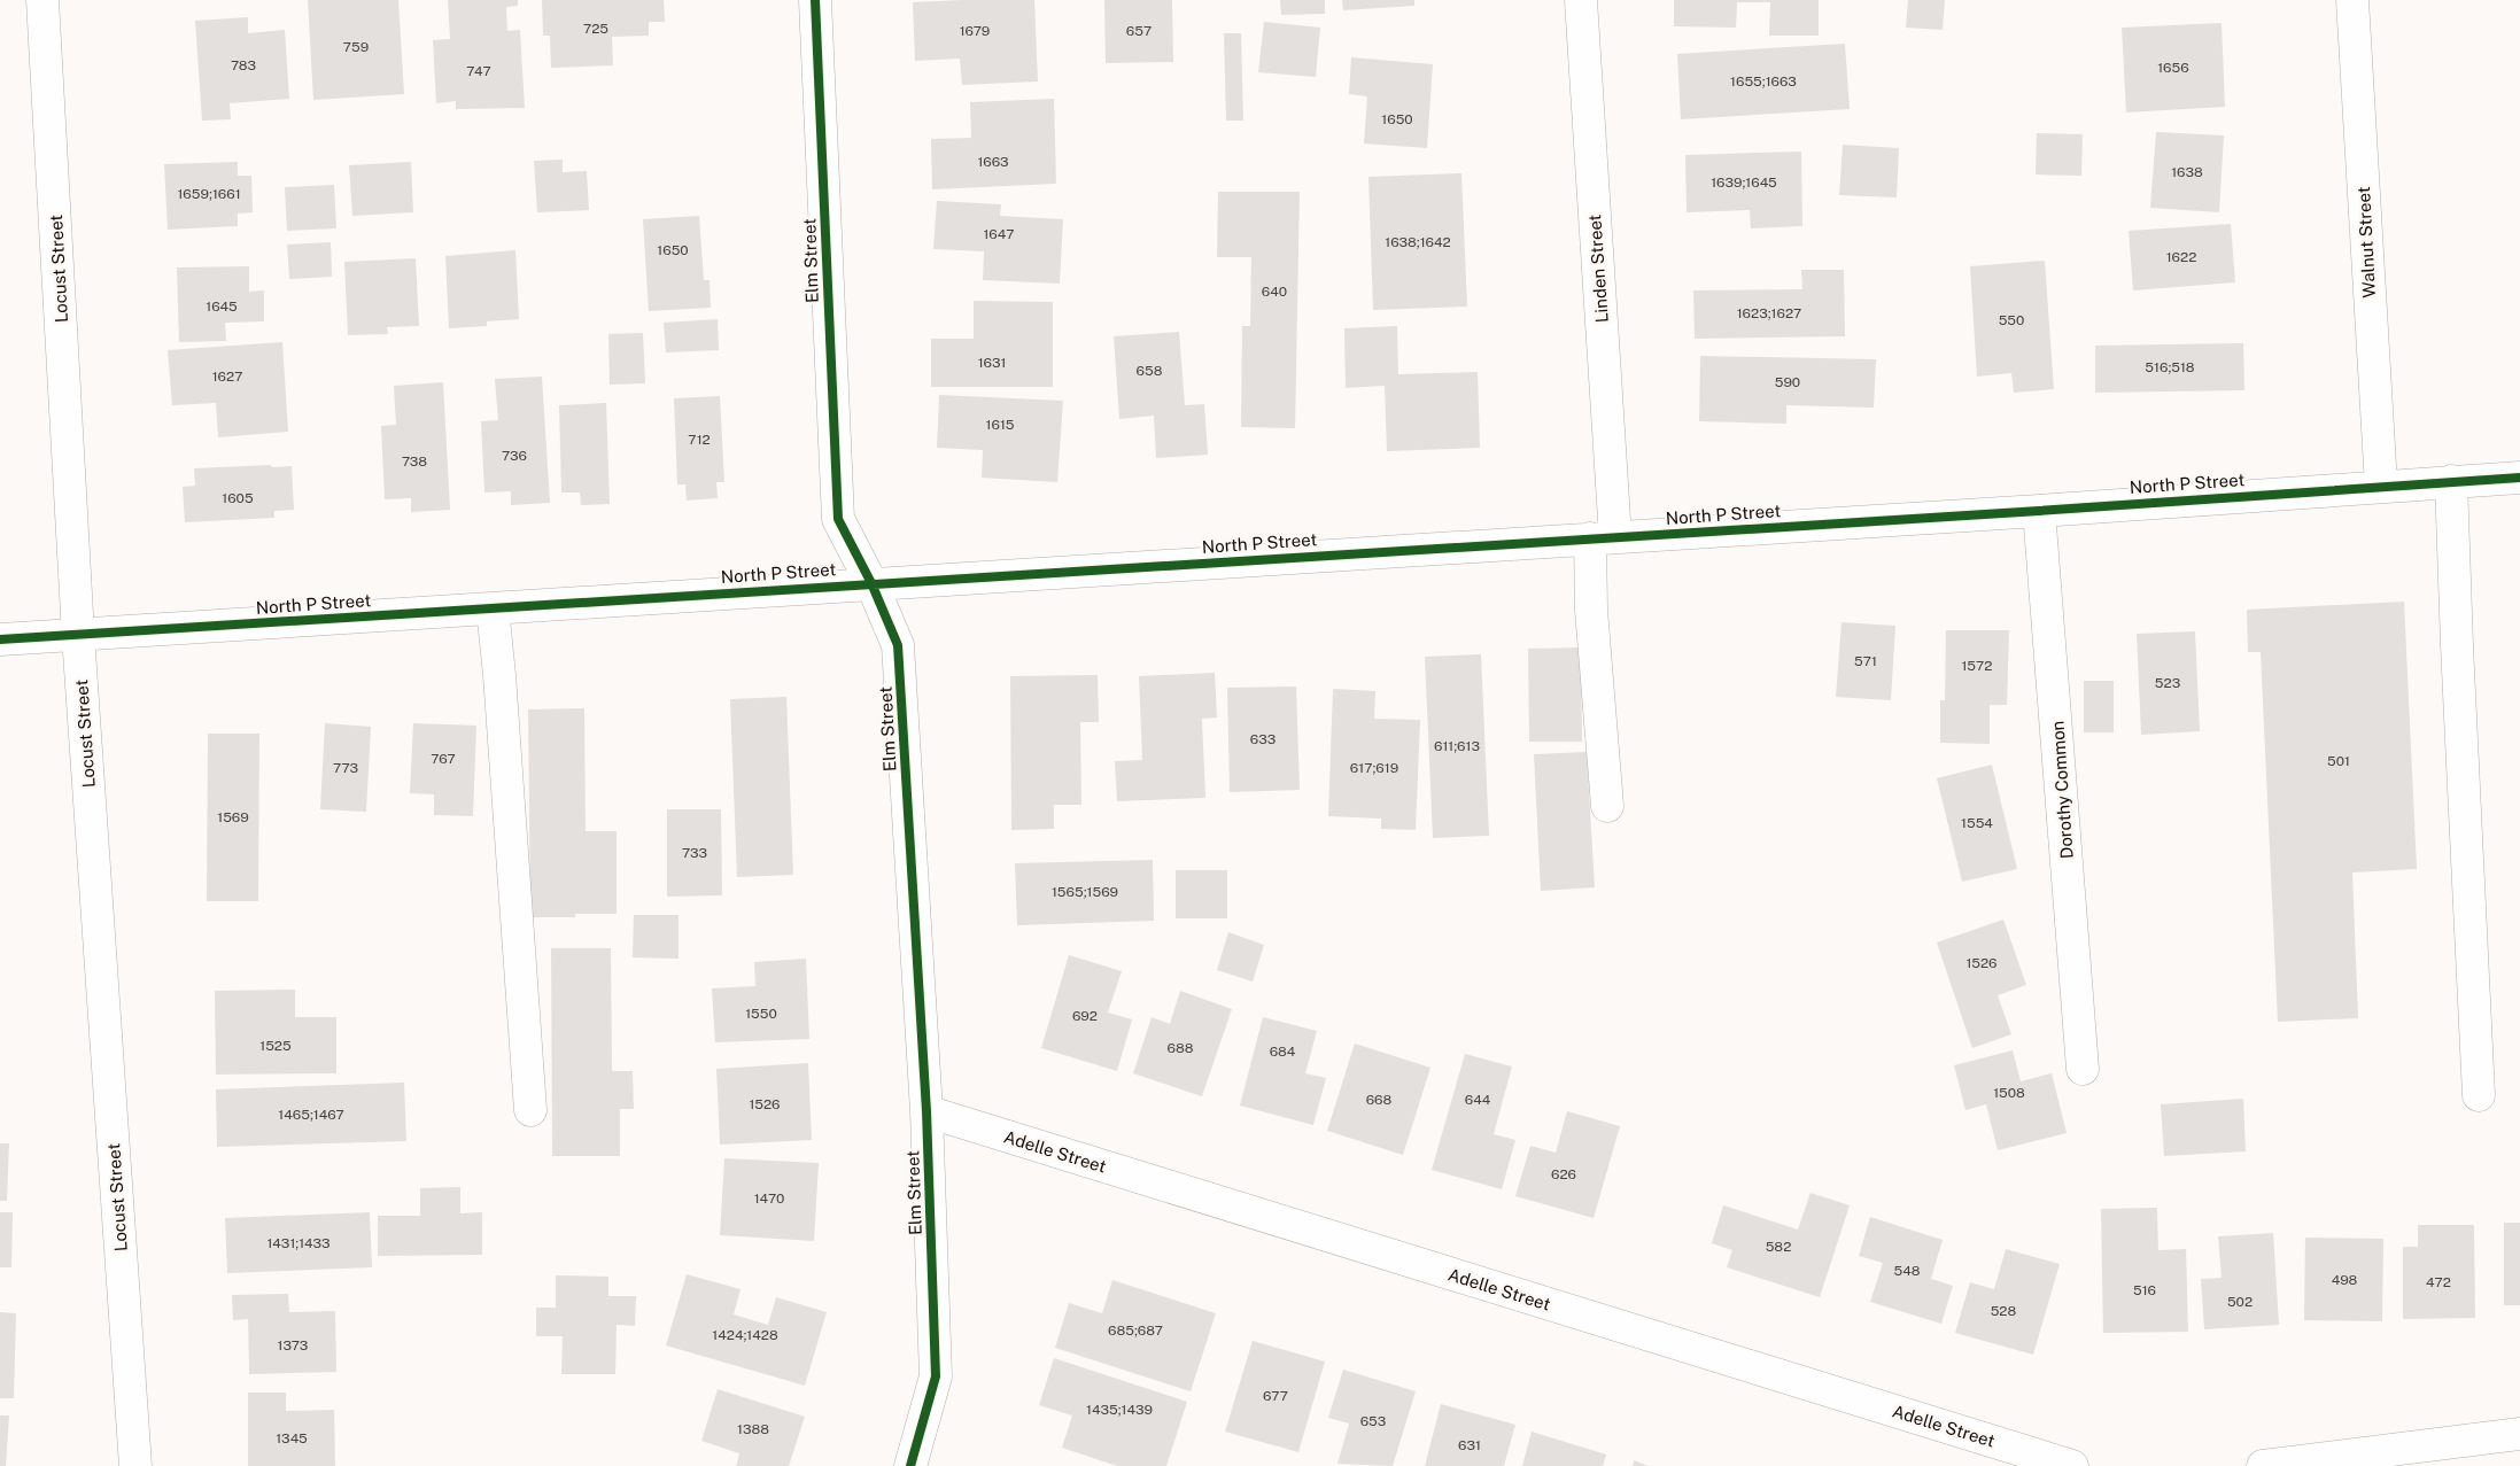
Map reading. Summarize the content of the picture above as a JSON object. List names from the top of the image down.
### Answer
{
  "streets": {
    "street": [
      "Walnut Street",
      "Elm Street",
      "Locust Street",
      "Linden Street",
      "North P Street",
      "Dorothy Common",
      "Adelle Street"
    ]
  },
  "crossings": [
    ["Walnut Street", "North P Street"],
    ["Elm Street", "North P Street"],
    ["Elm Street", "Adelle Street"],
    ["Locust Street", "North P Street"],
    ["Linden Street", "North P Street"],
    ["North P Street", "Dorothy Common"]
  ],
  "house_numbers": [
    "725",
    "1679",
    "657",
    "759",
    "783",
    "1656",
    "747",
    "1655;1663",
    "1650",
    "1663",
    "1638",
    "1639;1645",
    "1659;1661",
    "1647",
    "1638;1642",
    "1650",
    "1622",
    "640",
    "1645",
    "1623;1627",
    "550",
    "1631",
    "516;518",
    "658",
    "1627",
    "590",
    "1615",
    "712",
    "736",
    "738",
    "1605",
    "571",
    "1572",
    "523",
    "633",
    "611;613",
    "767",
    "501",
    "773",
    "617;619",
    "1569",
    "1554",
    "733",
    "1565;1569",
    "1526",
    "1550",
    "692",
    "1525",
    "688",
    "684",
    "1508",
    "668",
    "644",
    "1526",
    "1465;1467",
    "626",
    "1470",
    "1431;1433",
    "582",
    "548",
    "498",
    "472",
    "516",
    "502",
    "528",
    "685;687",
    "1424;1428",
    "1373",
    "677",
    "1435;1439",
    "653",
    "1388",
    "1345",
    "631"
  ]
}
